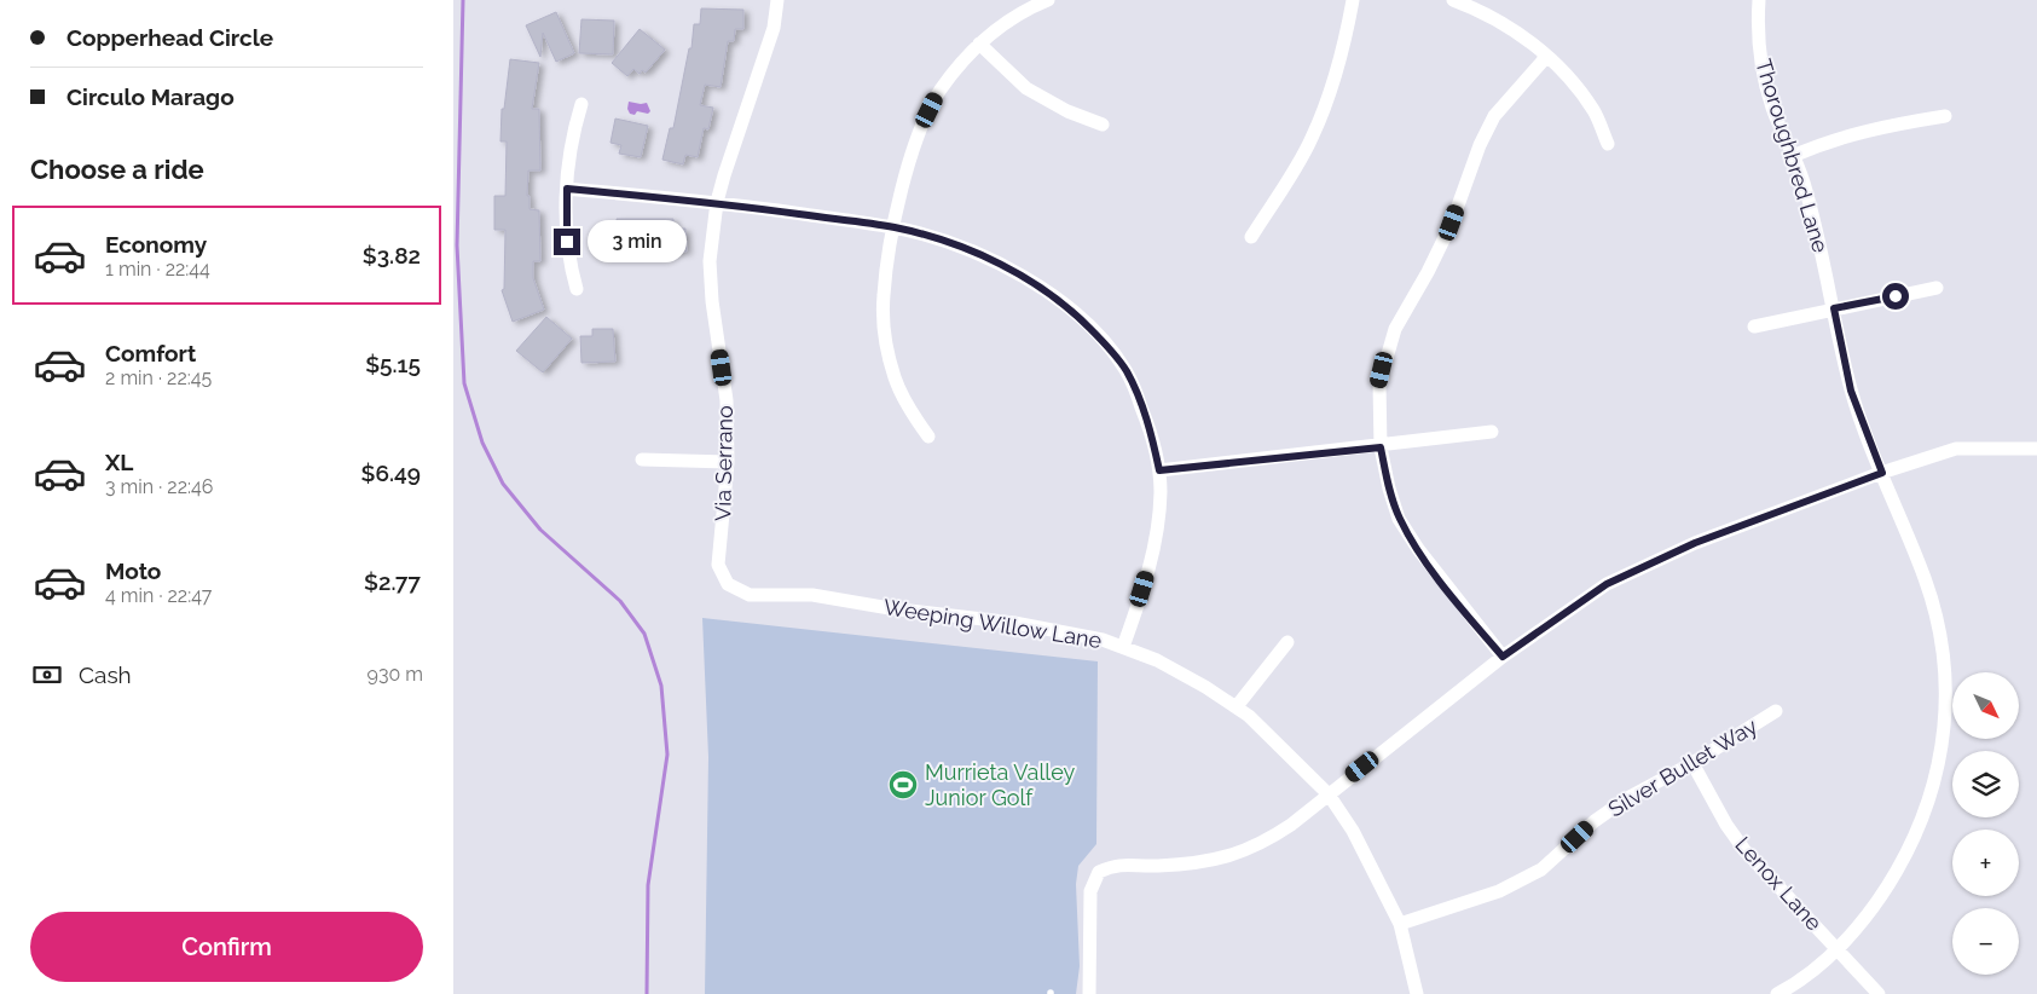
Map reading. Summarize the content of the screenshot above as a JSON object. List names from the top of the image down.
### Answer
{
  "streets": {
    "street": [
      "Thoroughbred Lane",
      "Via Serrano",
      "Weeping Willow Lane",
      "Silver Bullet Way",
      "Lenox Lane"
    ]
  },
  "crossings": [
    ["Thoroughbred Lane", "Lenox Lane"],
    ["Via Serrano", "Weeping Willow Lane"],
    ["Weeping Willow Lane", "Silver Bullet Way"],
    ["Silver Bullet Way", "Lenox Lane"]
  ],
  "places": {
    "sports": ["Murrieta Valley Junior Golf"]
  },
  "north": "bottom right",
  "page": {
    "banner": ["Copperhead Circle", "Circulo Marago"],
    "heading": "Choose a ride",
    "list": [
      {
        "name": "Economy",
        "note": "1 min · 22:44",
        "value": "$3.82"
      },
      {
        "name": "Comfort",
        "note": "2 min · 22:45",
        "value": "$5.15"
      },
      {
        "name": "XL",
        "note": "3 min · 22:46",
        "value": "$6.49"
      },
      {
        "name": "Moto",
        "note": "4 min · 22:47",
        "value": "$2.77"
      }
    ],
    "bubble": "3 min",
    "pay": ["Cash", "930 m"],
    "map_buttons": ["+", "−"],
    "buttons": "Confirm"
  }
}
